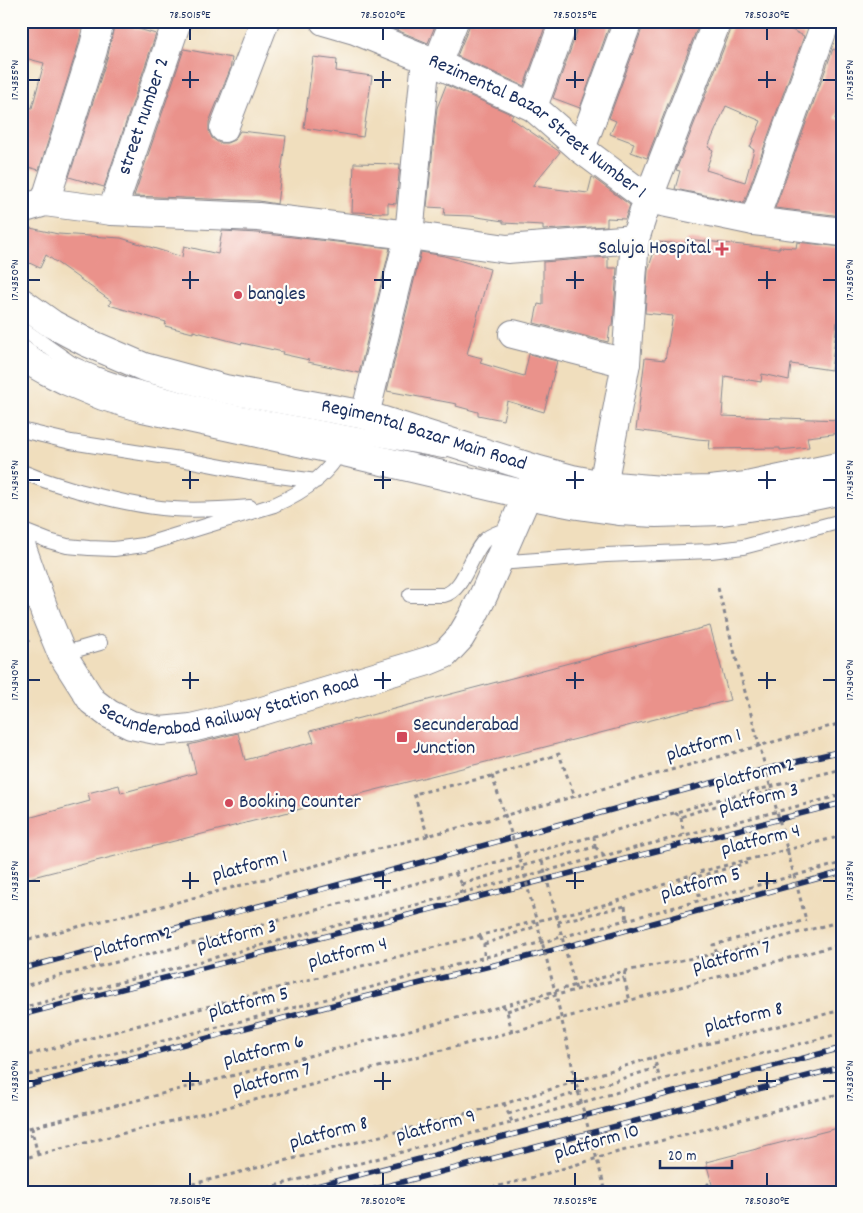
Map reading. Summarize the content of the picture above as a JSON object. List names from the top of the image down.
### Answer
{
  "streets": {
    "street": [
      "street number 2",
      "Rezimental Bazar Street Number 1",
      "Regimental Bazar Main Road",
      "Secunderabad Railway Station Road"
    ],
    "path": [
      "platform 1",
      "platform 2",
      "platform 3",
      "platform 4",
      "platform 5",
      "platform 7",
      "platform 8",
      "platform 6",
      "platform 9",
      "platform 10"
    ]
  },
  "crossings": [
    ["Regimental Bazar Main Road", "Secunderabad Railway Station Road"]
  ],
  "places": {
    "health": ["Saluja Hospital"],
    "other": ["bangles", "Booking Counter"],
    "transit": ["Secunderabad Junction"]
  },
  "scale_bar": "20 m",
  "coordinates": [
    "78.5015°E",
    "78.5020°E",
    "78.5025°E",
    "78.5030°E",
    "17.4355°N",
    "17.4350°N",
    "17.4345°N",
    "17.4340°N",
    "17.4335°N",
    "17.4330°N"
  ]
}
